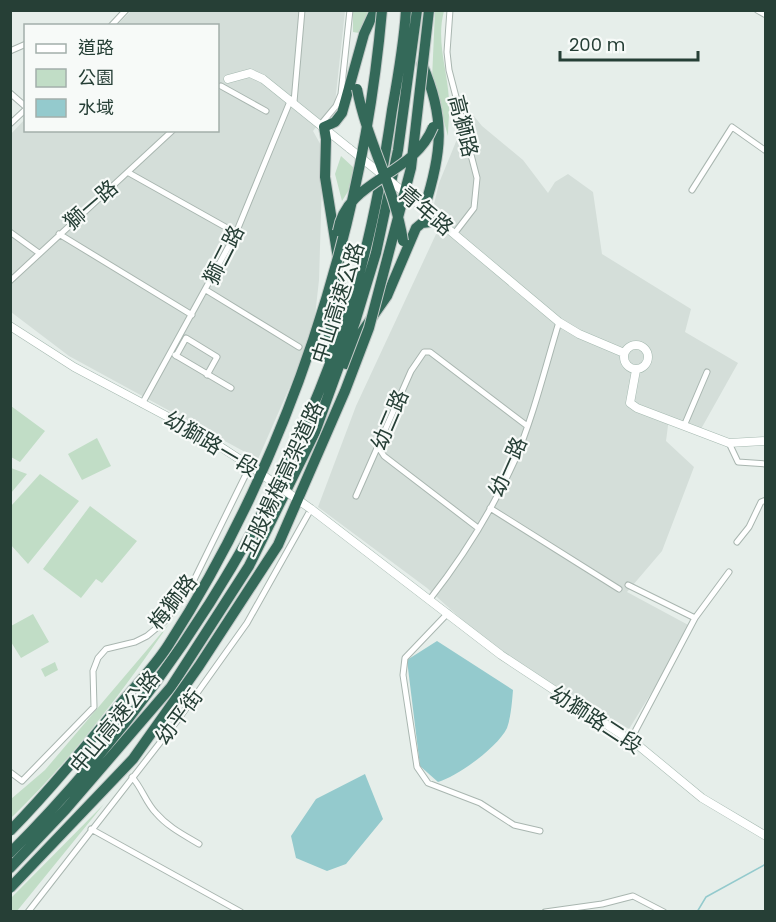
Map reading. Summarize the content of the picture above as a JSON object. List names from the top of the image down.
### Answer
{
  "streets": {
    "highway": ["中山高速公路", "五股楊梅高架道路"],
    "street": [
      "高獅路",
      "獅一路",
      "青年路",
      "獅二路",
      "幼二路",
      "幼獅路一段",
      "幼一路",
      "梅獅路",
      "幼平街",
      "幼獅路二段"
    ]
  },
  "crossings": [
    ["高獅路", "青年路"],
    ["青年路", "獅二路"],
    ["青年路", "幼一路"],
    ["獅二路", "幼獅路一段"],
    ["幼二路", "幼一路"],
    ["幼獅路一段", "幼一路"],
    ["幼獅路一段", "梅獅路"],
    ["幼獅路一段", "幼平街"],
    ["幼獅路一段", "幼獅路二段"],
    ["幼一路", "幼獅路二段"]
  ],
  "legend": ["道路", "公園", "水域"],
  "scale_bar": "200 m"
}
